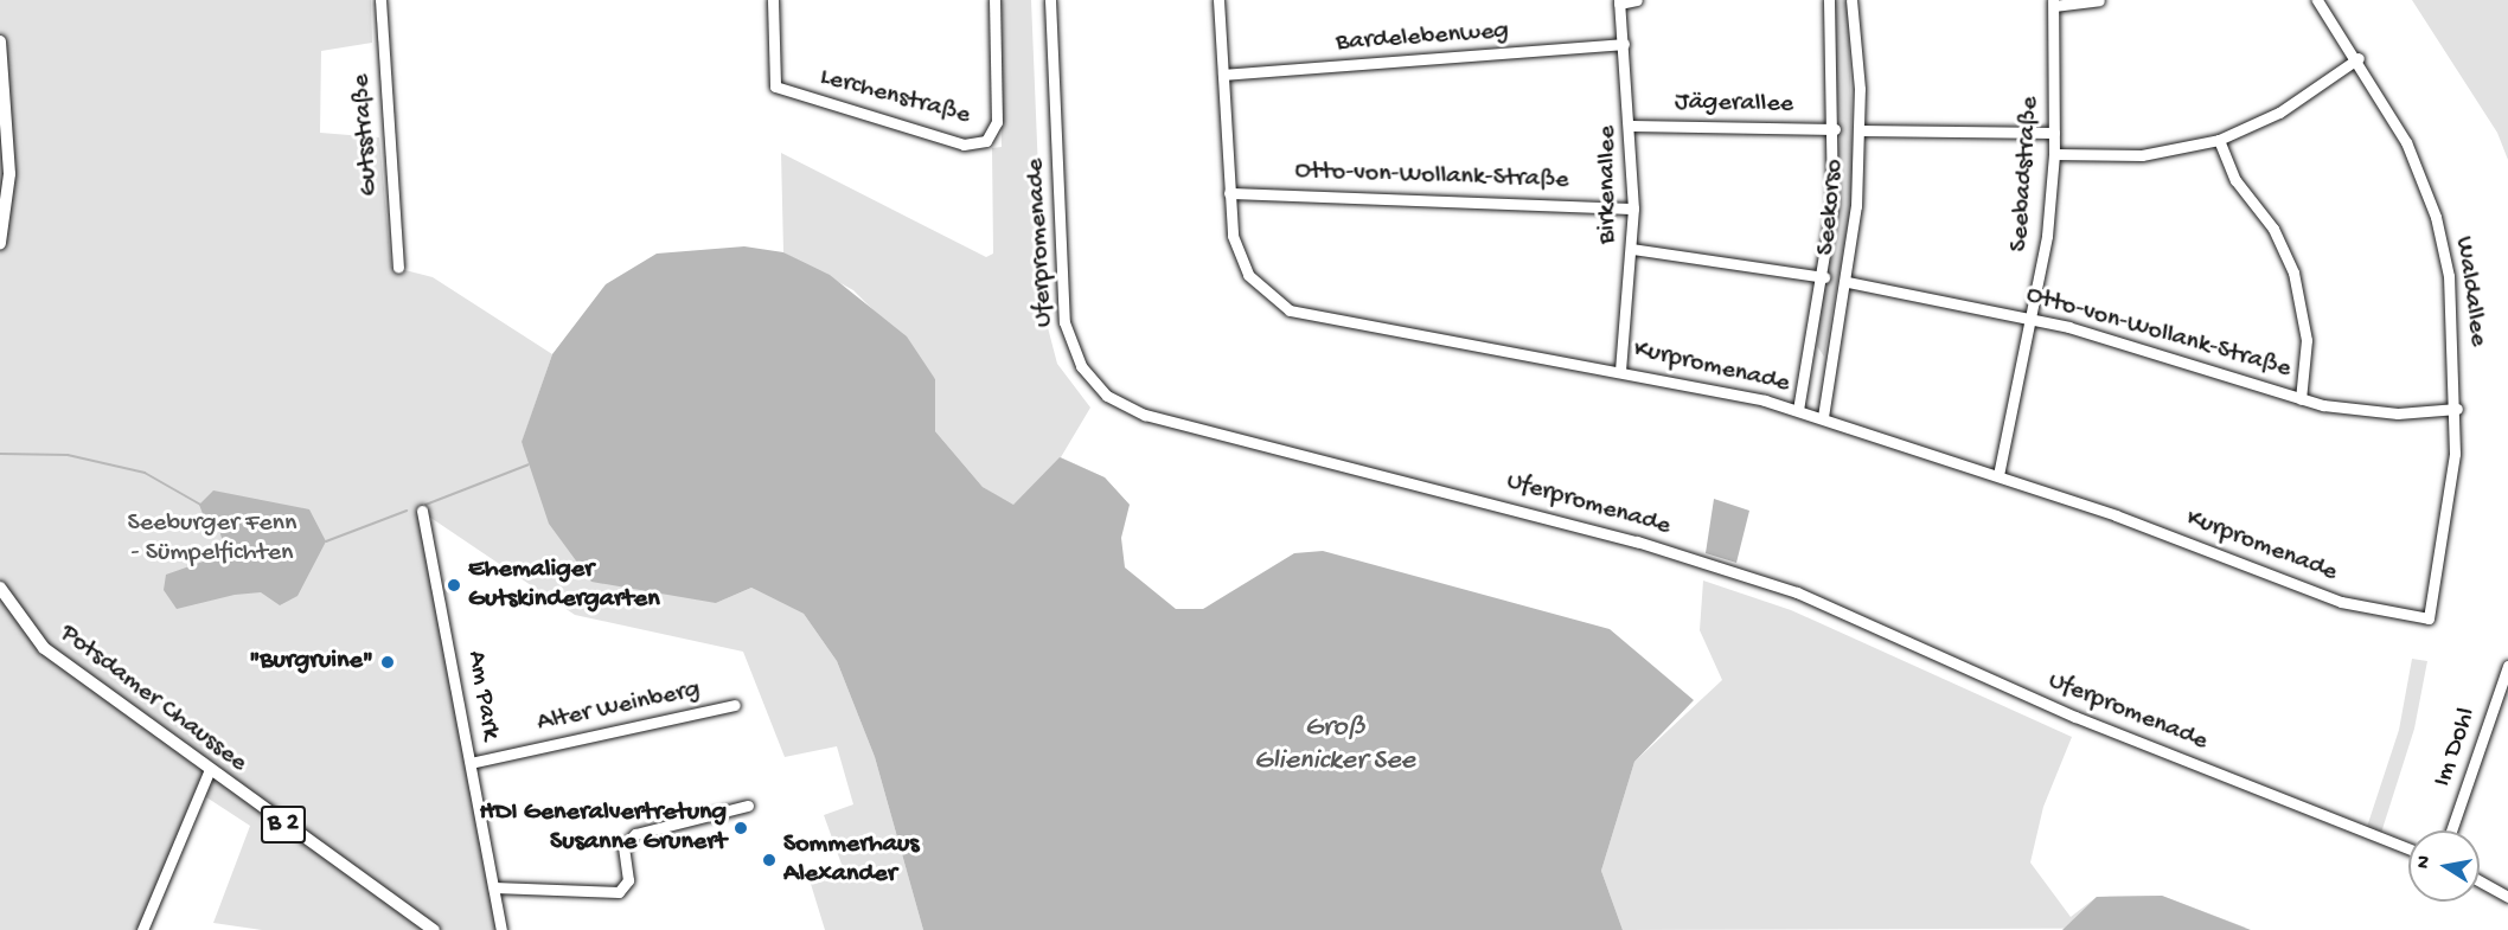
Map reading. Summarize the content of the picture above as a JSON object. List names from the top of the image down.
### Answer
{
  "streets": {
    "main road": ["Potsdamer Chaussee", "B 2"],
    "street": [
      "Bardelebenweg",
      "Lerchenstraße",
      "Jägerallee",
      "Gutsstraße",
      "Seebadstraße",
      "Otto-von-Wollank-Straße",
      "Birkenallee",
      "Seekorso",
      "Uferpromenade",
      "Waldallee",
      "Kurpromenade",
      "Am Park",
      "Alter Weinberg",
      "Im Dohl"
    ]
  },
  "crossings": [
    ["Bardelebenweg", "Birkenallee"],
    ["Bardelebenweg", "Kurpromenade"],
    ["Jägerallee", "Birkenallee"],
    ["Jägerallee", "Seekorso"],
    ["Seebadstraße", "Otto-von-Wollank-Straße"],
    ["Seebadstraße", "Kurpromenade"],
    ["Otto-von-Wollank-Straße", "Birkenallee"],
    ["Otto-von-Wollank-Straße", "Seekorso"],
    ["Otto-von-Wollank-Straße", "Waldallee"],
    ["Otto-von-Wollank-Straße", "Kurpromenade"],
    ["Birkenallee", "Kurpromenade"],
    ["Seekorso", "Kurpromenade"],
    ["Waldallee", "Kurpromenade"],
    ["Am Park", "Alter Weinberg"]
  ],
  "water": ["Groß Glienicker See"],
  "parks": ["Seeburger Fenn - Sümpelfichten"],
  "places": [
    "Ehemaliger Gutskindergarten",
    "\"Burgruine\"",
    "HDI Generalvertretung Susanne Grunert",
    "Sommerhaus Alexander"
  ],
  "north": "left"
}
